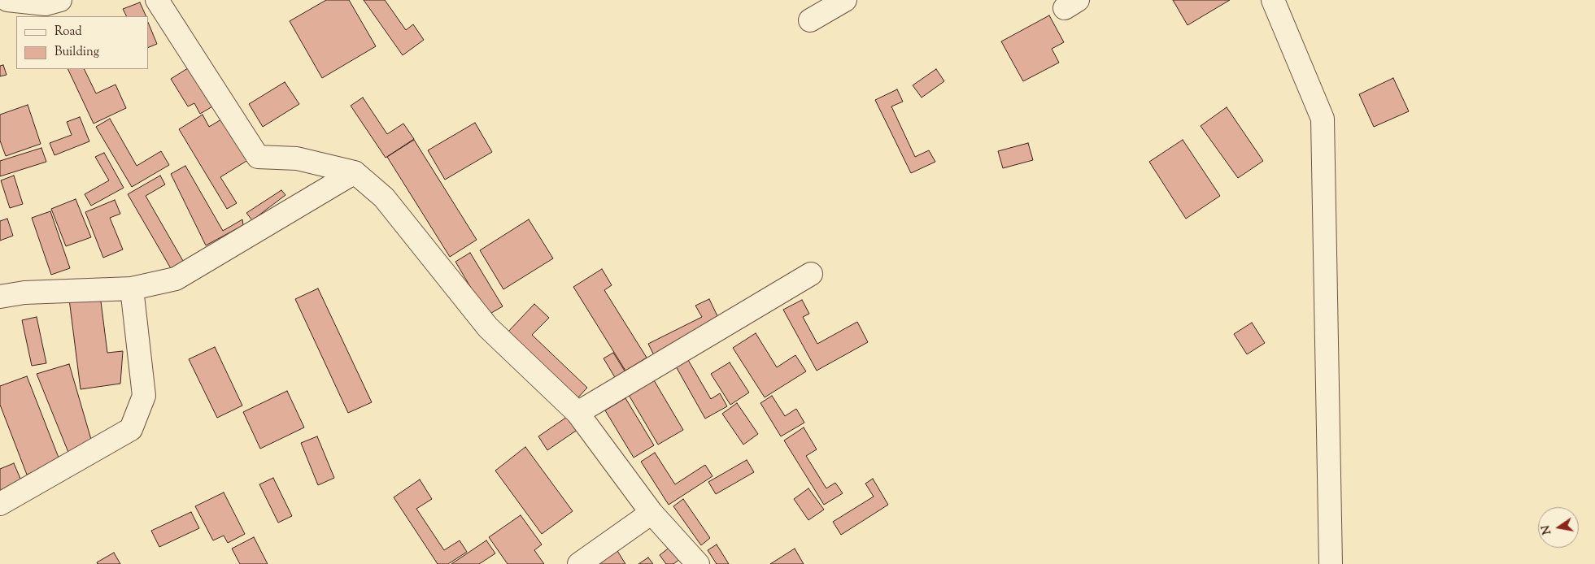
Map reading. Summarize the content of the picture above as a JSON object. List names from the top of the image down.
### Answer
{
  "legend": ["Road", "Building"],
  "north": "left"
}
